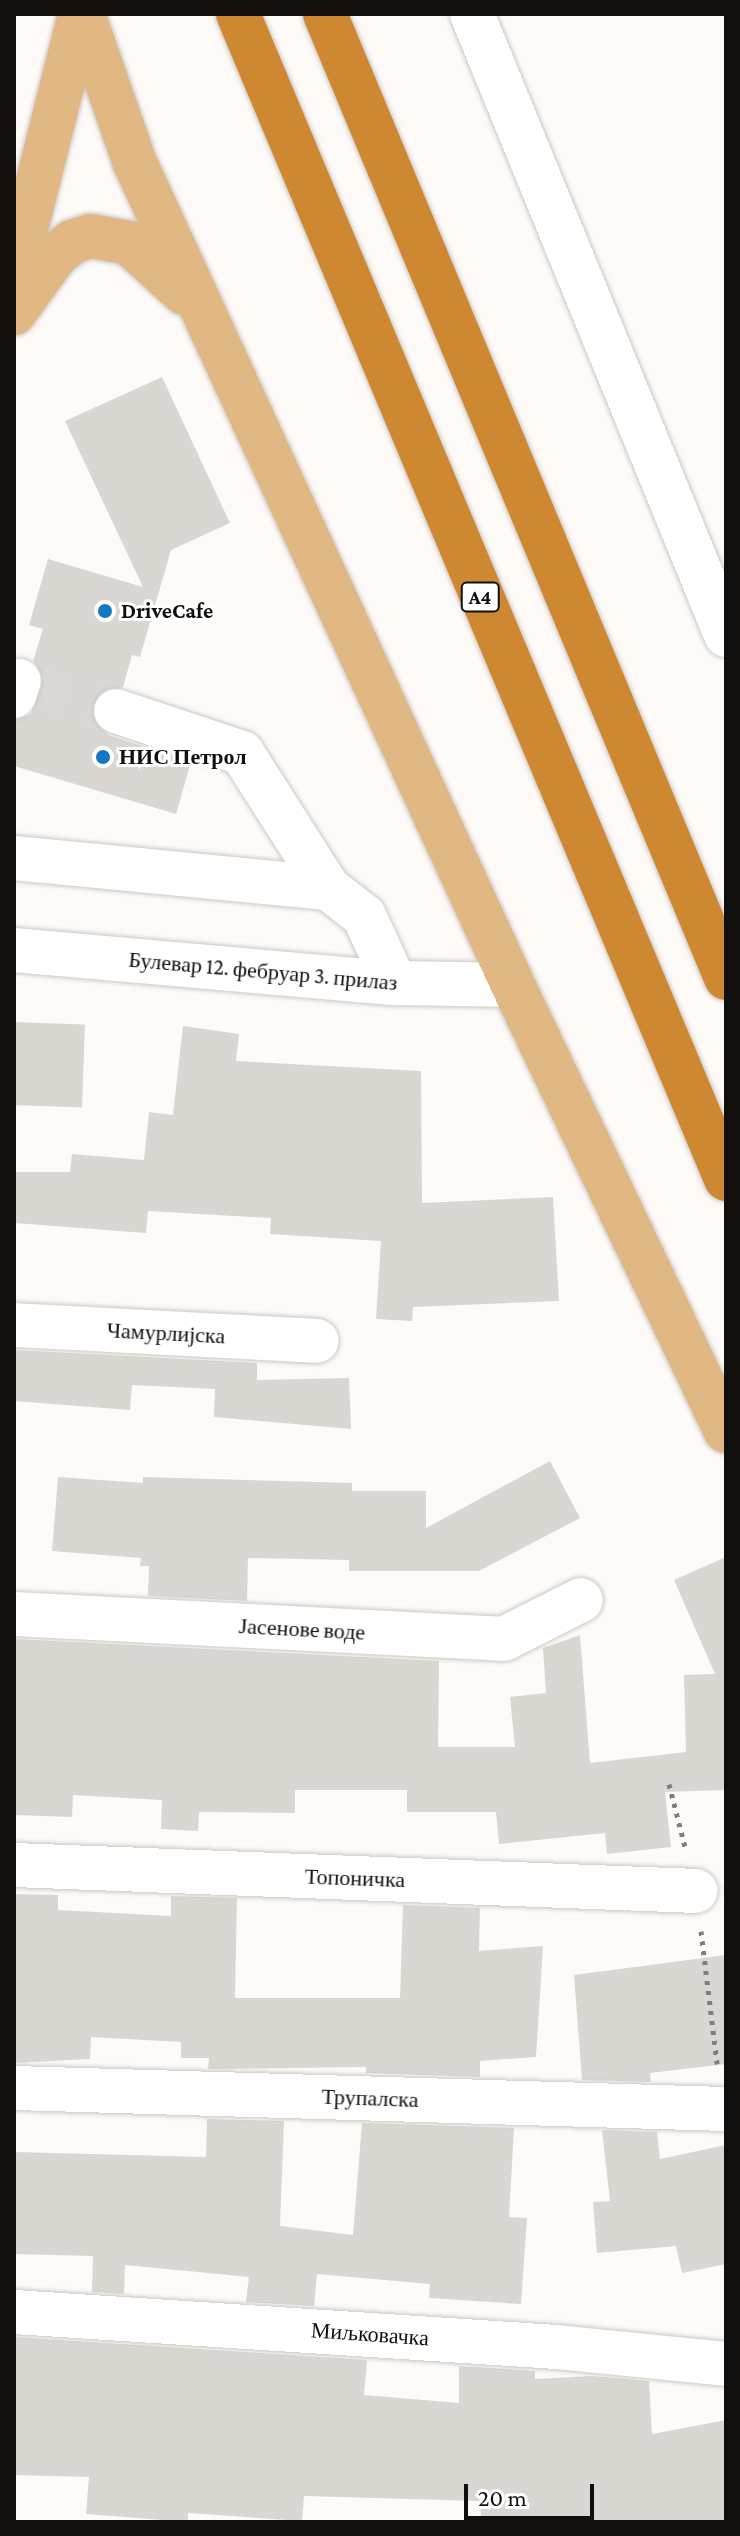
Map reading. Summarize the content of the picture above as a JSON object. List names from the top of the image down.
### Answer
{
  "streets": {
    "highway": ["A4"],
    "street": [
      "Булевар 12. фебруар 3. прилаз",
      "Чамурлијска",
      "Јасенове воде",
      "Топоничка",
      "Трупалска",
      "Миљковачка"
    ]
  },
  "places": ["DriveCafe", "НИС Петрол"],
  "scale_bar": "20 m"
}
